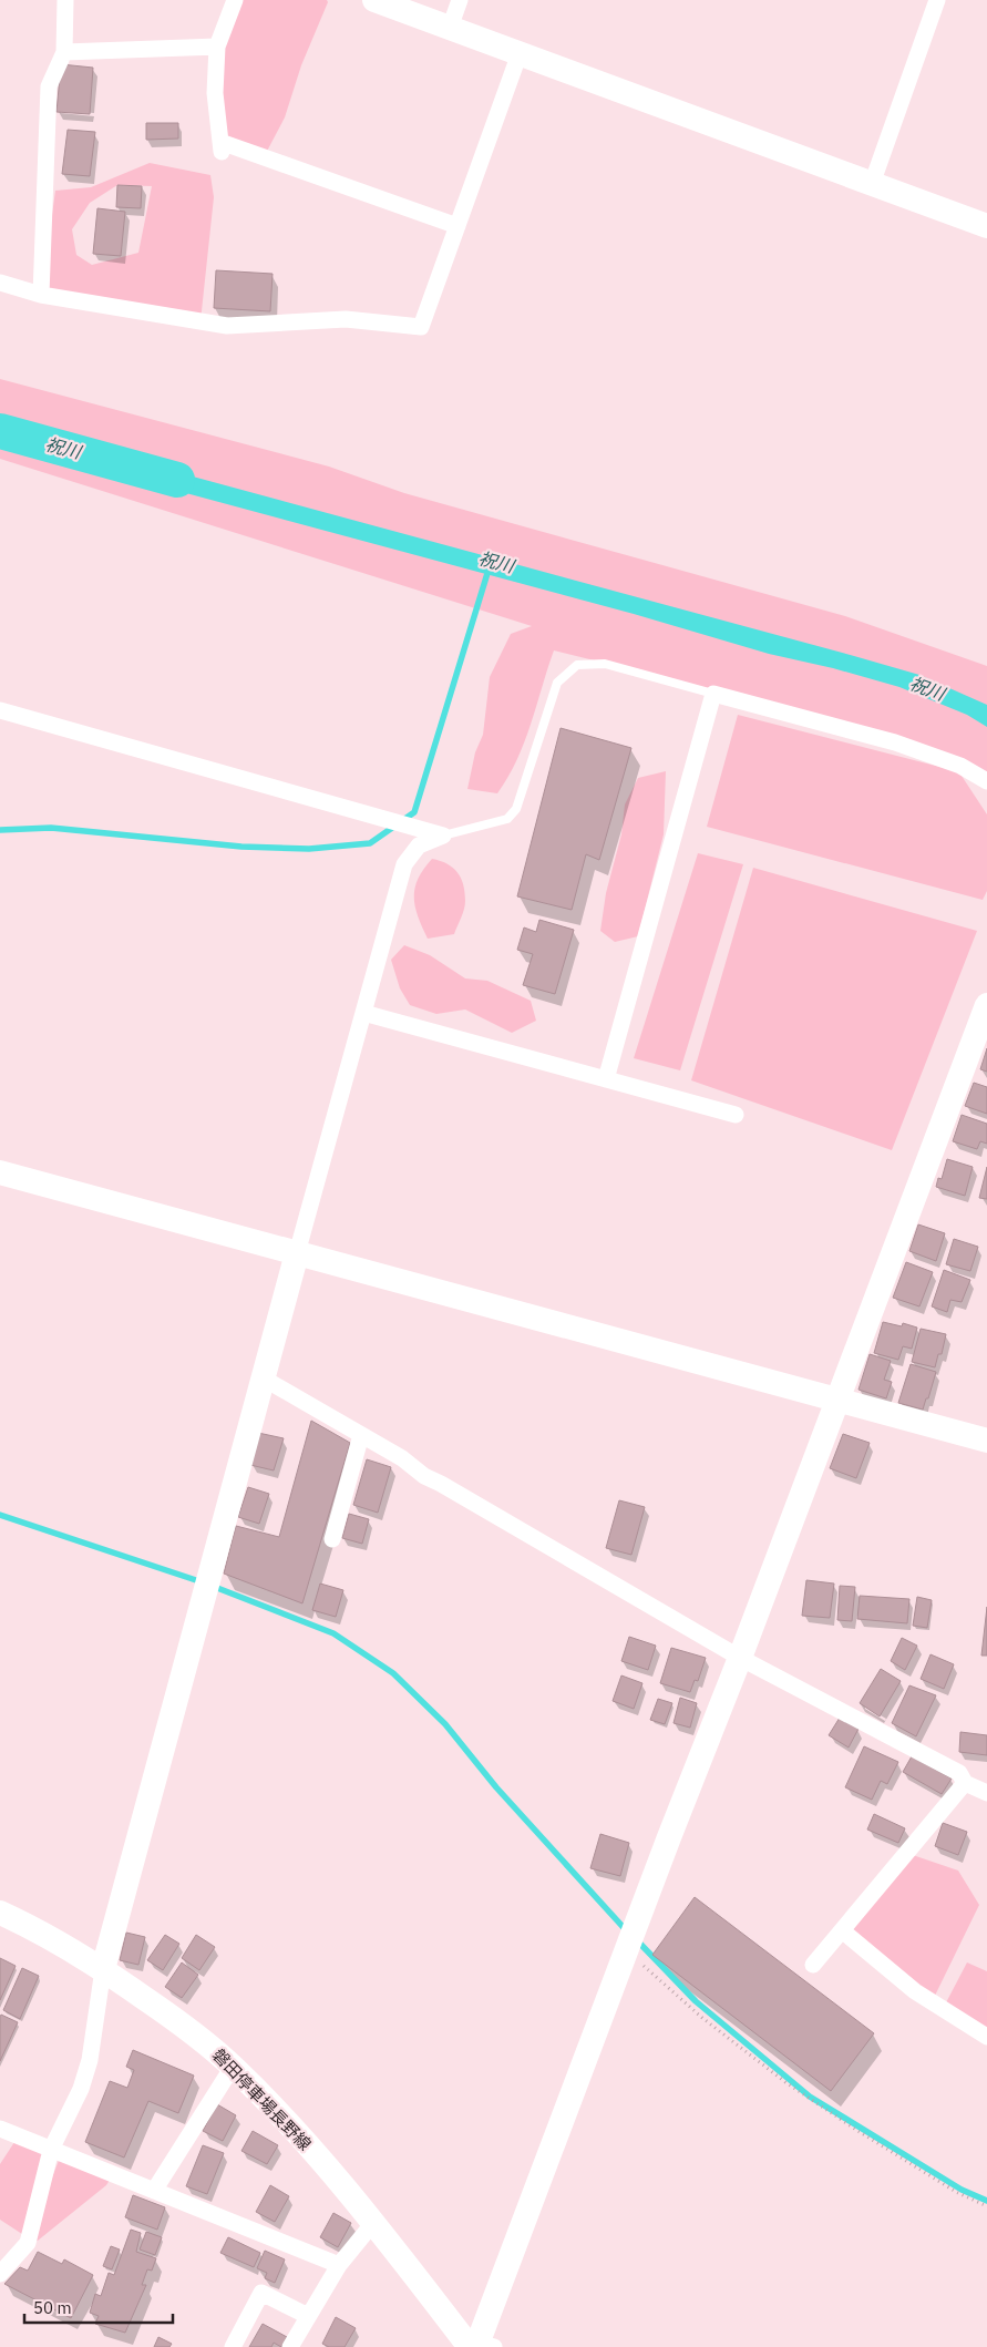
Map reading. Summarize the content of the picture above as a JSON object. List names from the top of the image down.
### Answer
{
  "streets": {
    "street": ["磐田停車場長野線"]
  },
  "water": ["祝川"],
  "scale_bar": "50 m"
}
